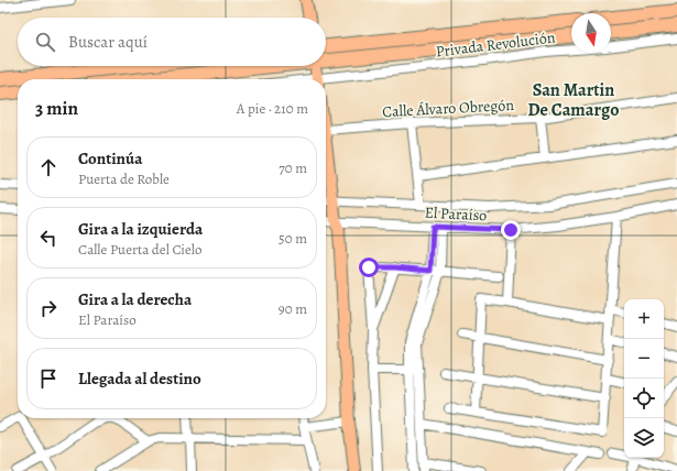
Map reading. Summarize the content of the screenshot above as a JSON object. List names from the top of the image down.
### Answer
{
  "streets": {
    "street": ["Privada Revolución", "Calle Álvaro Obregón", "El Paraíso"]
  },
  "districts": ["San Martin De Camargo"],
  "north": "bottom",
  "page": {
    "search": "Buscar aquí",
    "heading": ["3 min", "A pie · 210 m"],
    "list": [
      ["Continúa", "Puerta de Roble", "70 m"],
      ["Gira a la izquierda", "Calle Puerta del Cielo", "50 m"],
      ["Gira a la derecha", "El Paraíso", "90 m"],
      "Llegada al destino"
    ],
    "map_buttons": ["+", "−"]
  }
}
